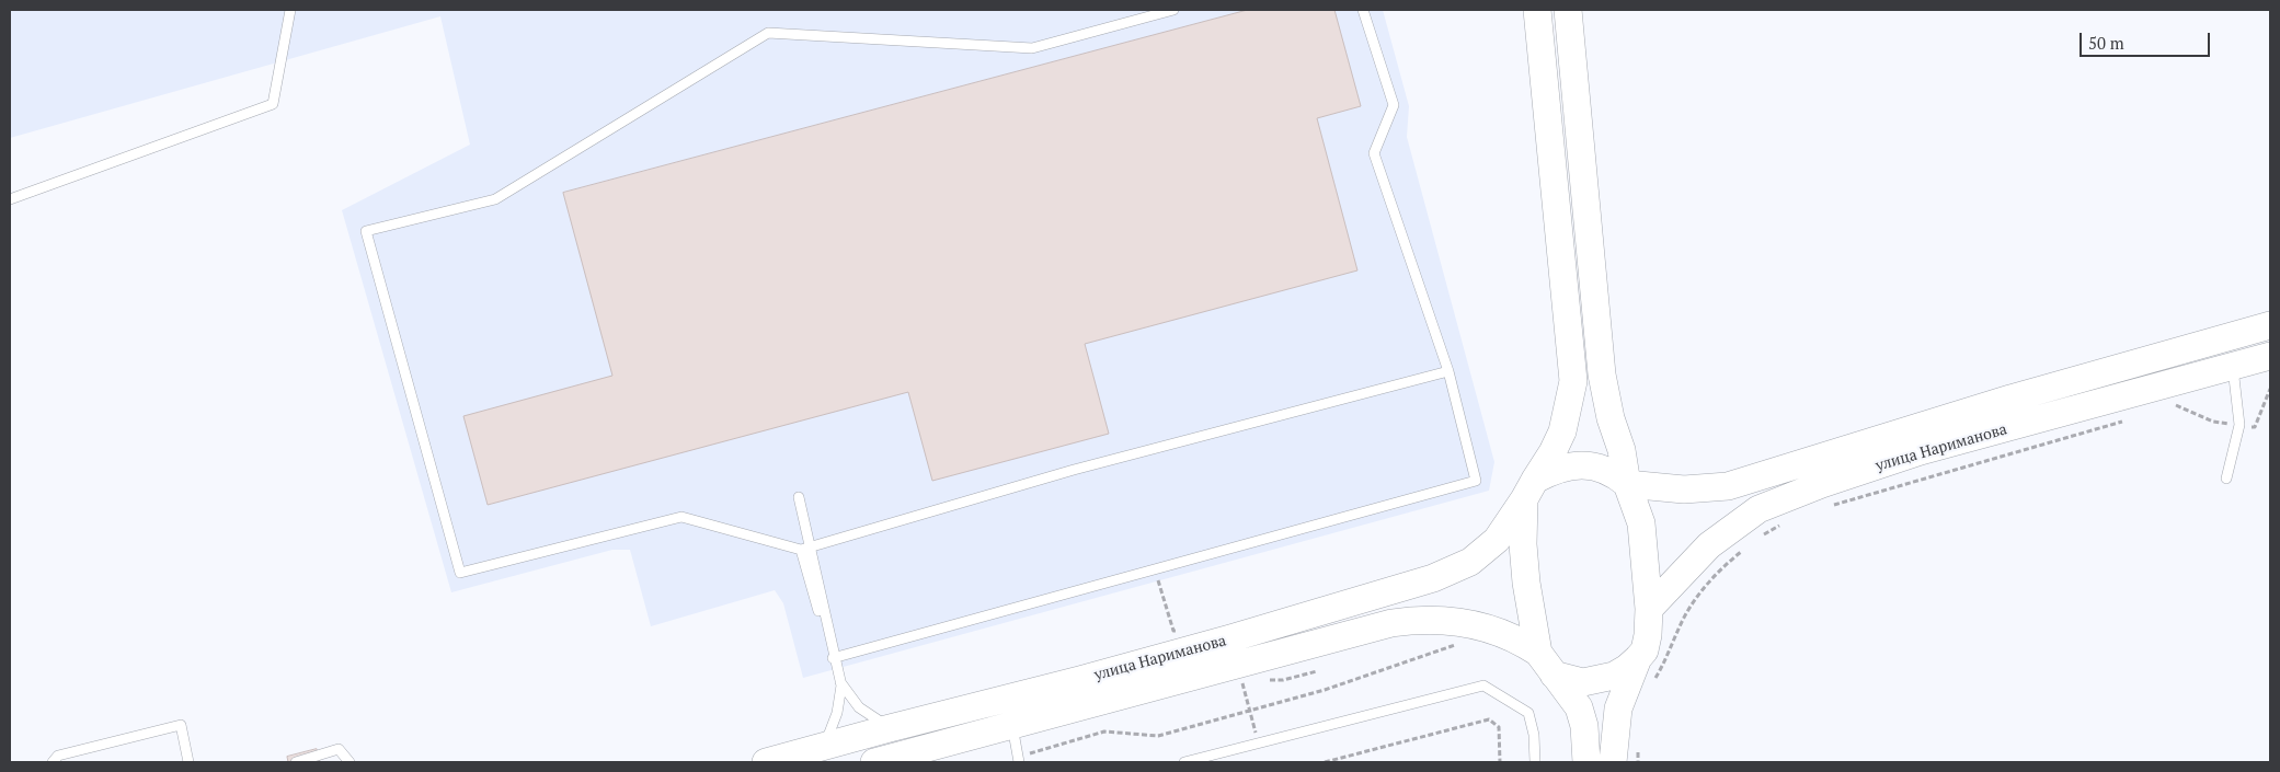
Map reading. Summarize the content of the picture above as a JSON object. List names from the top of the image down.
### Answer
{
  "streets": {
    "main road": ["улица Нариманова"]
  },
  "scale_bar": "50 m"
}
